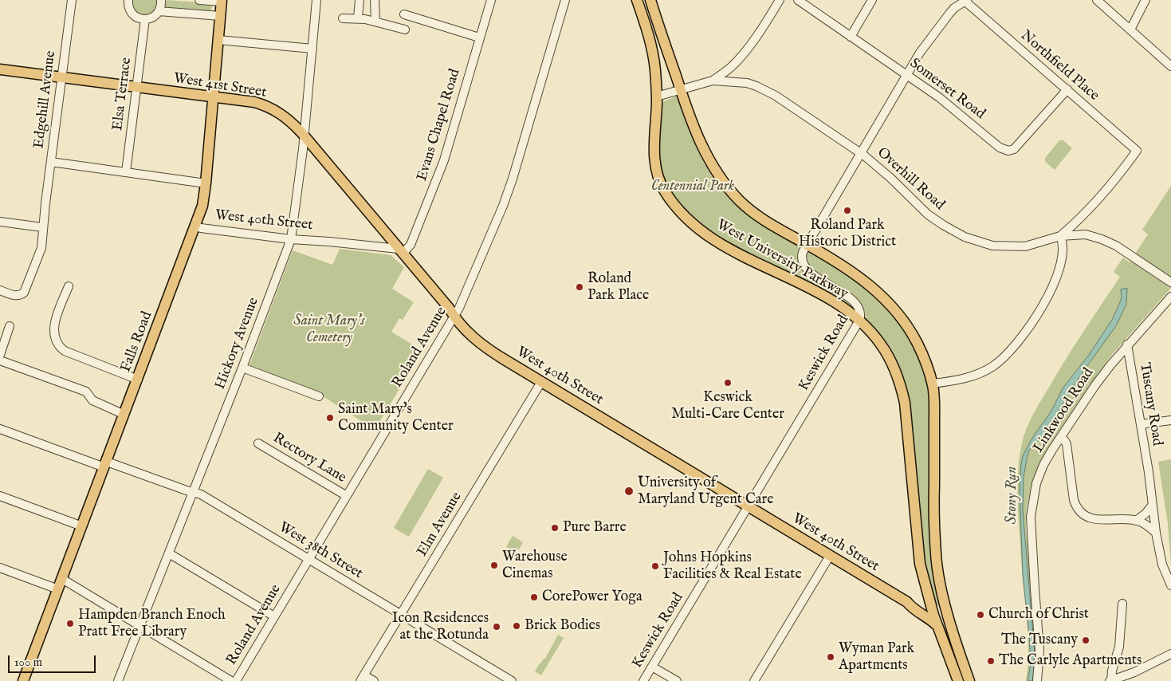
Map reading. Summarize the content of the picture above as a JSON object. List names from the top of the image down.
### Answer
{
  "streets": {
    "main road": [
      "West 41st Street",
      "West 40th Street",
      "West University Parkway",
      "Falls Road"
    ],
    "street": [
      "Northfield Place",
      "Somerset Road",
      "Elsa Terrace",
      "Edgehill Avenue",
      "Evans Chapel Road",
      "Overhill Road",
      "Hickory Avenue",
      "Roland Avenue",
      "Keswick Road",
      "Tuscany Road",
      "Linkwood Road",
      "Rectory Lane",
      "Elm Avenue",
      "West 38th Street"
    ]
  },
  "crossings": [
    ["Northfield Place", "Somerset Road"],
    ["Northfield Place", "Keswick Road"],
    ["West 41st Street", "Elsa Terrace"],
    ["West 41st Street", "Edgehill Avenue"],
    ["West 41st Street", "Evans Chapel Road"],
    ["West 41st Street", "West 40th Street"],
    ["West 41st Street", "Falls Road"],
    ["West 41st Street", "Hickory Avenue"],
    ["Somerset Road", "Keswick Road"],
    ["Evans Chapel Road", "West 40th Street"],
    ["Overhill Road", "West University Parkway"],
    ["Overhill Road", "Keswick Road"],
    ["West 40th Street", "West University Parkway"],
    ["West 40th Street", "Falls Road"],
    ["West 40th Street", "Hickory Avenue"],
    ["West 40th Street", "Roland Avenue"],
    ["West 40th Street", "Keswick Road"],
    ["West 40th Street", "Elm Avenue"],
    ["West University Parkway", "Keswick Road"],
    ["Falls Road", "West 38th Street"],
    ["Hickory Avenue", "West 38th Street"],
    ["Roland Avenue", "Rectory Lane"],
    ["Roland Avenue", "West 38th Street"],
    ["Tuscany Road", "Linkwood Road"],
    ["Elm Avenue", "West 38th Street"]
  ],
  "water": ["Stony Run"],
  "parks": ["Centennial Park", "Saint Mary's Cemetery"],
  "places": [
    "Roland Park Historic District",
    "Roland Park Place",
    "Keswick Multi-Care Center",
    "Saint Mary's Community Center",
    "University of Maryland Urgent Care",
    "Pure Barre",
    "Warehouse Cinemas",
    "Johns Hopkins Facilities & Real Estate",
    "CorePower Yoga",
    "Church of Christ",
    "Hampden Branch Enoch Pratt Free Library",
    "Brick Bodies",
    "Icon Residences at the Rotunda",
    "The Tuscany",
    "Wyman Park Apartments",
    "The Carlyle Apartments"
  ],
  "scale_bar": "100 m"
}
